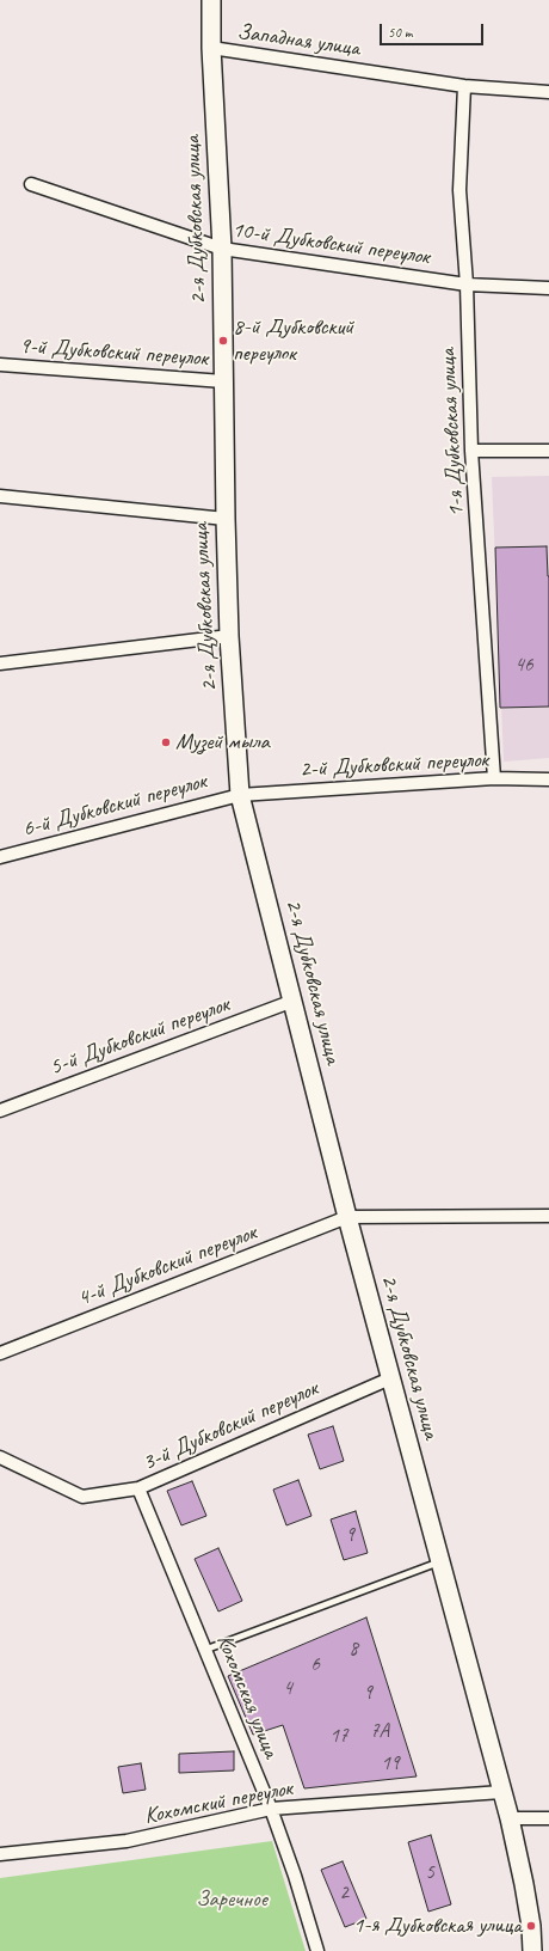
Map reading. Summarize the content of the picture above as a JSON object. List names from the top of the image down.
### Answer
{
  "streets": {
    "main road": ["2-я Дубковская улица"],
    "street": [
      "Западная улица",
      "10-й Дубковский переулок",
      "9-й Дубковский переулок",
      "1-я Дубковская улица",
      "2-й Дубковский переулок",
      "6-й Дубковский переулок",
      "5-й Дубковский переулок",
      "4-й Дубковский переулок",
      "3-й Дубковский переулок",
      "Кохомская улица",
      "Кохомский переулок"
    ]
  },
  "crossings": [
    ["Западная улица", "2-я Дубковская улица"],
    ["Западная улица", "1-я Дубковская улица"],
    ["2-я Дубковская улица", "10-й Дубковский переулок"],
    ["2-я Дубковская улица", "9-й Дубковский переулок"],
    ["2-я Дубковская улица", "2-й Дубковский переулок"],
    ["2-я Дубковская улица", "6-й Дубковский переулок"],
    ["2-я Дубковская улица", "5-й Дубковский переулок"],
    ["2-я Дубковская улица", "4-й Дубковский переулок"],
    ["2-я Дубковская улица", "3-й Дубковский переулок"],
    ["2-я Дубковская улица", "Кохомский переулок"],
    ["10-й Дубковский переулок", "1-я Дубковская улица"],
    ["1-я Дубковская улица", "2-й Дубковский переулок"],
    ["2-й Дубковский переулок", "6-й Дубковский переулок"],
    ["3-й Дубковский переулок", "Кохомская улица"],
    ["Кохомская улица", "Кохомский переулок"]
  ],
  "parks": ["Заречное"],
  "places": ["8-й Дубковский переулок", "Музей мыла", "1-я Дубковская улица"],
  "house_numbers": [
    "46",
    "9",
    "8",
    "6",
    "4",
    "9",
    "7А",
    "17",
    "19",
    "5",
    "2"
  ],
  "scale_bar": "50 m"
}
